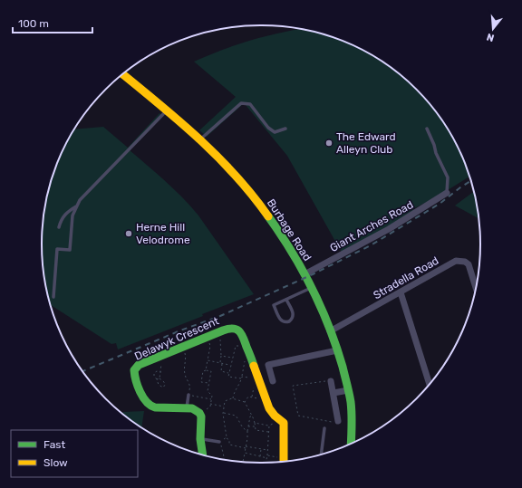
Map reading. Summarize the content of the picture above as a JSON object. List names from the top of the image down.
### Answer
{
  "streets": {
    "street": [
      "Giant Arches Road",
      "Burbage Road",
      "Stradella Road",
      "Delawyk Crescent"
    ]
  },
  "crossings": [
    ["Giant Arches Road", "Burbage Road"],
    ["Burbage Road", "Stradella Road"]
  ],
  "places": ["The Edward Alleyn Club", "Herne Hill Velodrome"],
  "legend": ["Fast", "Slow"],
  "scale_bar": "100 m",
  "north": "bottom"
}
